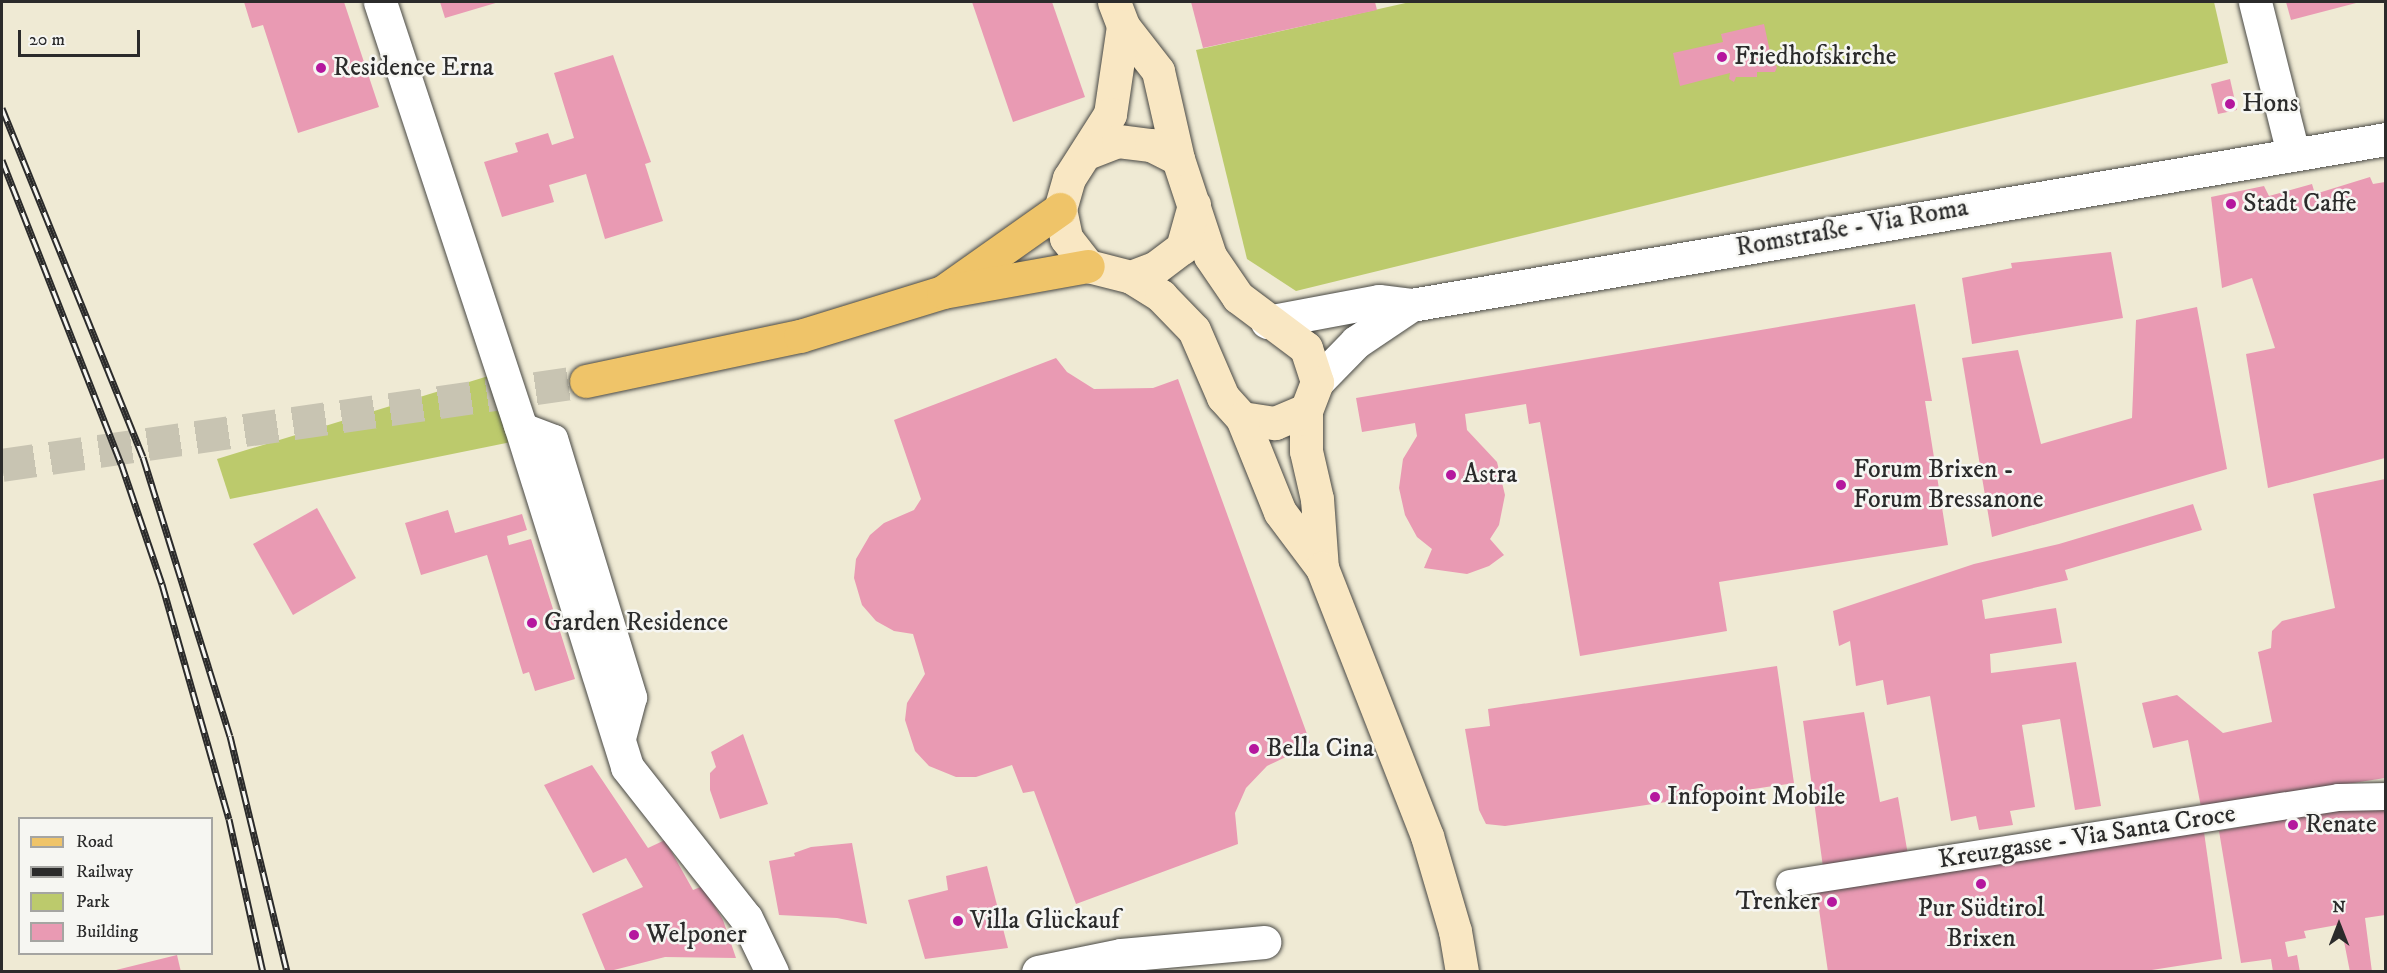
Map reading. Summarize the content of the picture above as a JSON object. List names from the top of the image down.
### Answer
{
  "streets": {
    "street": ["Romstraße - Via Roma", "Kreuzgasse - Via Santa Croce"]
  },
  "places": [
    "Friedhofskirche",
    "Residence Erna",
    "Hons",
    "Stadt Caffe",
    "Astra",
    "Forum Brixen - Forum Bressanone",
    "Garden Residence",
    "Bella Cina",
    "Infopoint Mobile",
    "Renate",
    "Pur Südtirol Brixen",
    "Trenker",
    "Villa Glückauf",
    "Welponer"
  ],
  "legend": [
    "Road",
    "Railway",
    "Park",
    "Building"
  ],
  "scale_bar": "20 m",
  "north": "top"
}
